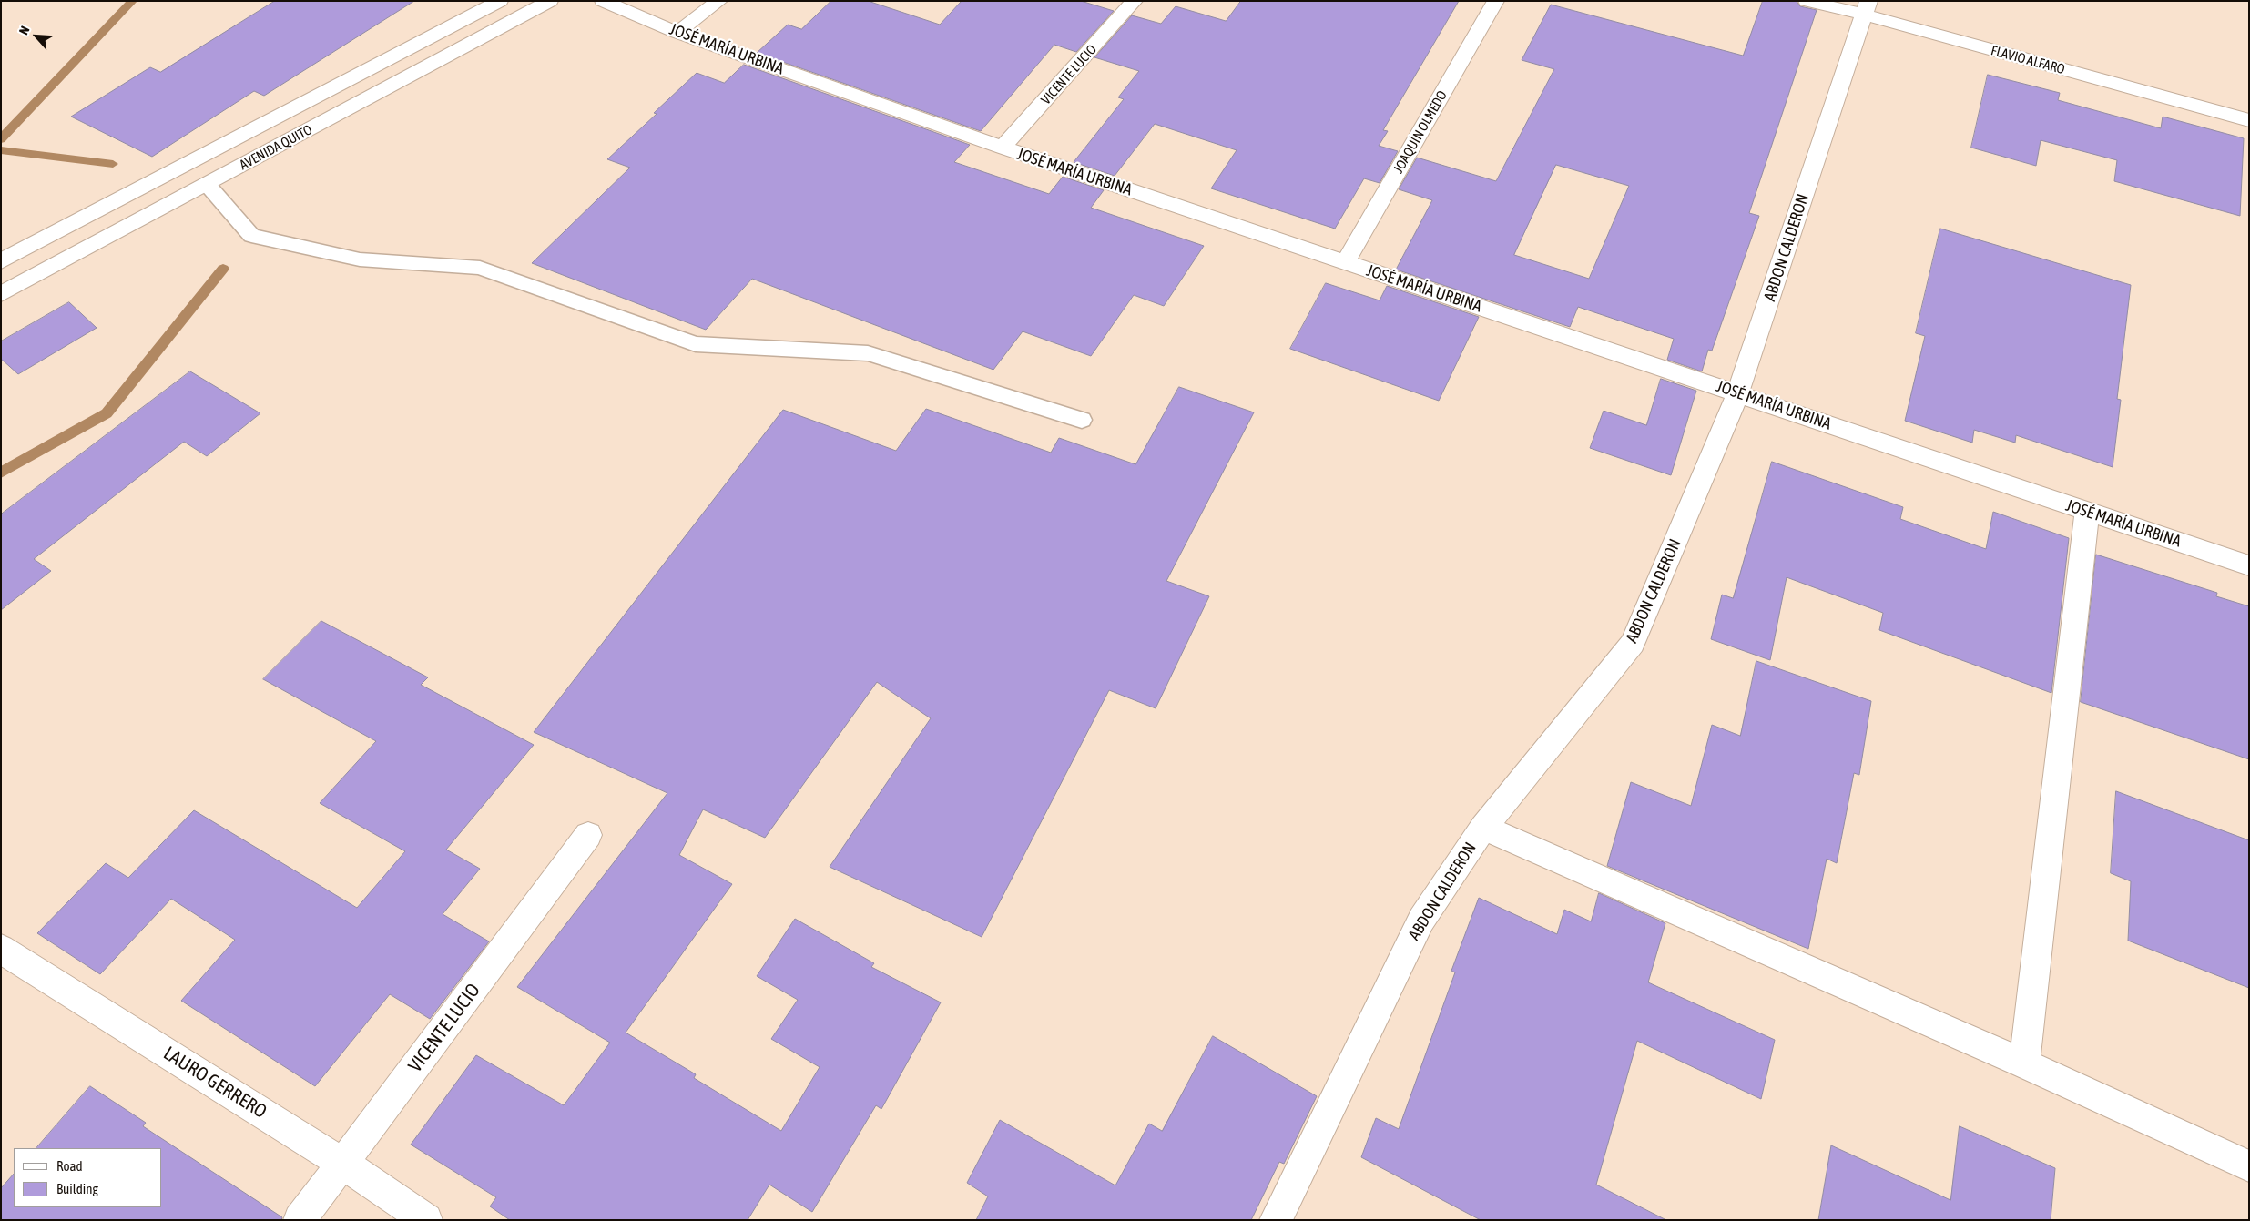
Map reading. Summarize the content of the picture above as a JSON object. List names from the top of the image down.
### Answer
{
  "streets": {
    "main road": [
      "JOSÉ MARÍA URBINA",
      "FLAVIO ALFARO",
      "VICENTE LUCIO",
      "JOAQUÍN OLMEDO",
      "AVENIDA QUITO",
      "ABDON CALDERON",
      "LAURO GERRERO"
    ]
  },
  "crossings": [
    ["JOSÉ MARÍA URBINA", "VICENTE LUCIO"],
    ["JOSÉ MARÍA URBINA", "JOAQUÍN OLMEDO"],
    ["JOSÉ MARÍA URBINA", "ABDON CALDERON"],
    ["FLAVIO ALFARO", "ABDON CALDERON"],
    ["VICENTE LUCIO", "LAURO GERRERO"]
  ],
  "legend": ["Road", "Building"],
  "north": "top left"
}
